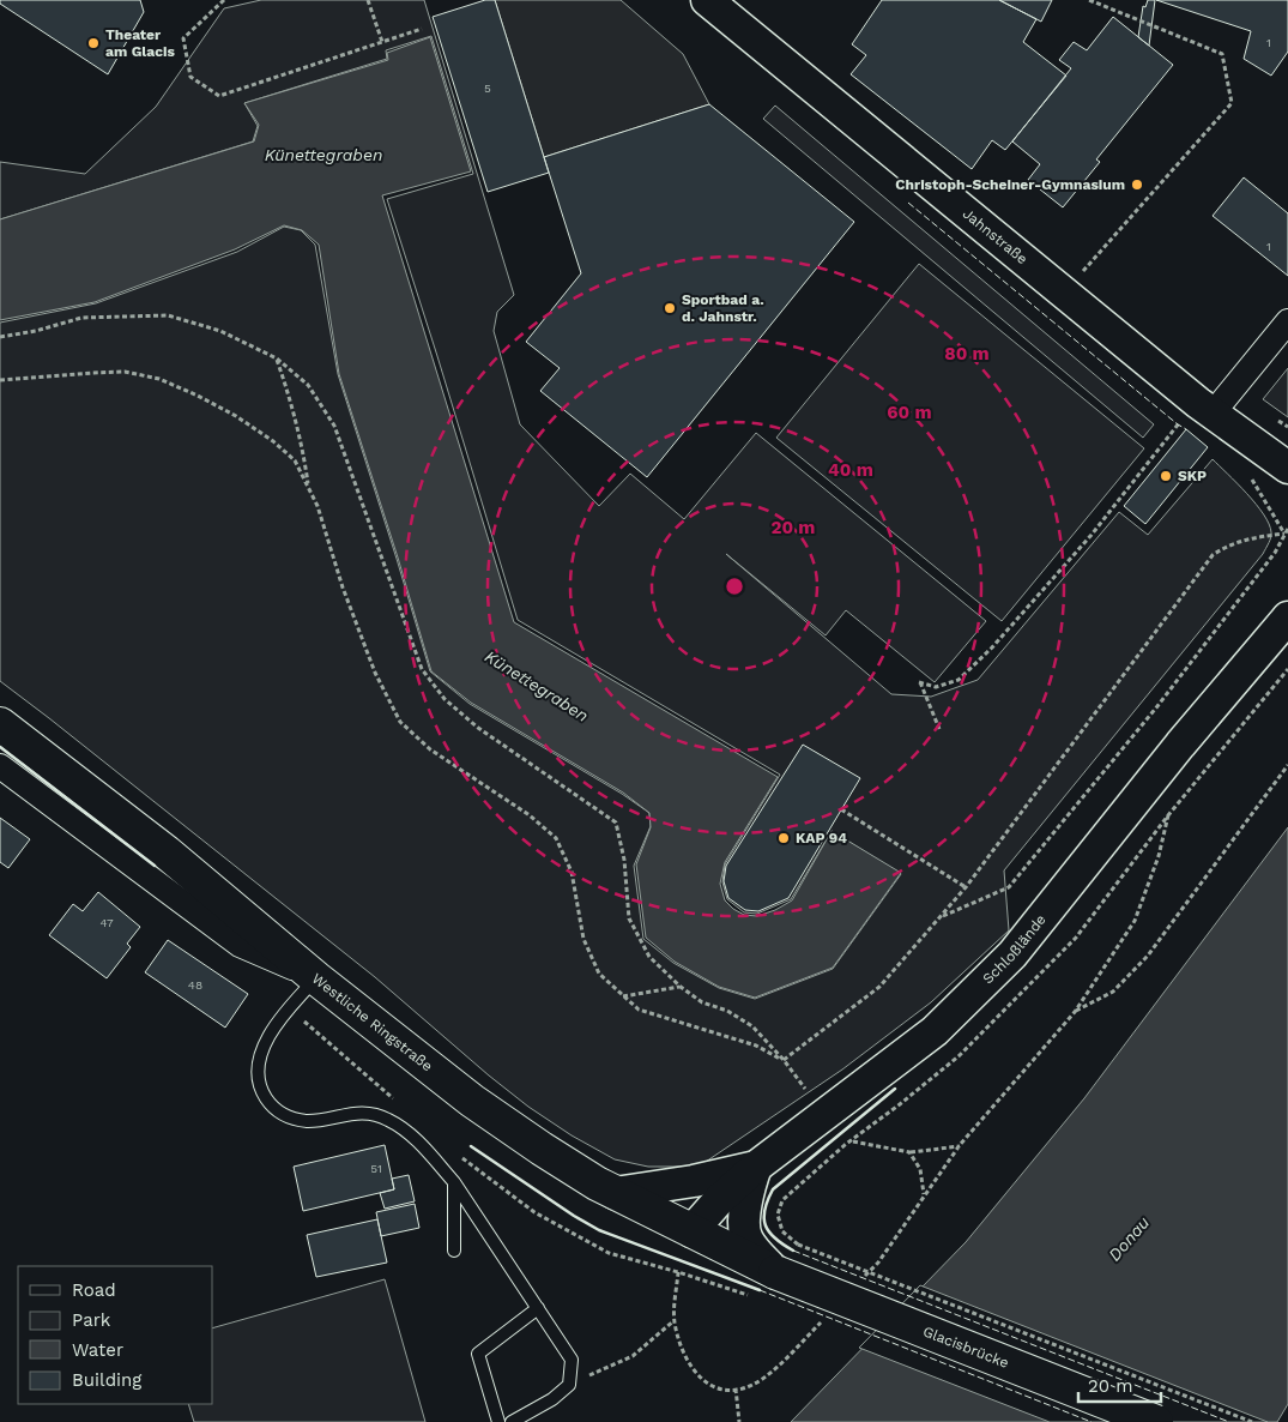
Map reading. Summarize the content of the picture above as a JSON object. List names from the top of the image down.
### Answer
{
  "streets": {
    "main road": ["Westliche Ringstraße", "Glacisbrücke"],
    "street": ["Jahnstraße", "Schloßlände"]
  },
  "crossings": [
    ["Schloßlände", "Westliche Ringstraße"],
    ["Westliche Ringstraße", "Glacisbrücke"]
  ],
  "water": ["Künettegraben", "Donau"],
  "places": [
    "Theater am Glacis",
    "Christoph-Scheiner-Gymnasium",
    "Sportbad a. d. Jahnstr.",
    "SKP",
    "KAP 94"
  ],
  "house_numbers": [
    "1",
    "5",
    "1",
    "47",
    "48",
    "51"
  ],
  "legend": [
    "Road",
    "Park",
    "Water",
    "Building"
  ],
  "scale_bar": "20 m",
  "rings": [
    "80 m",
    "60 m",
    "40 m",
    "20 m"
  ]
}
